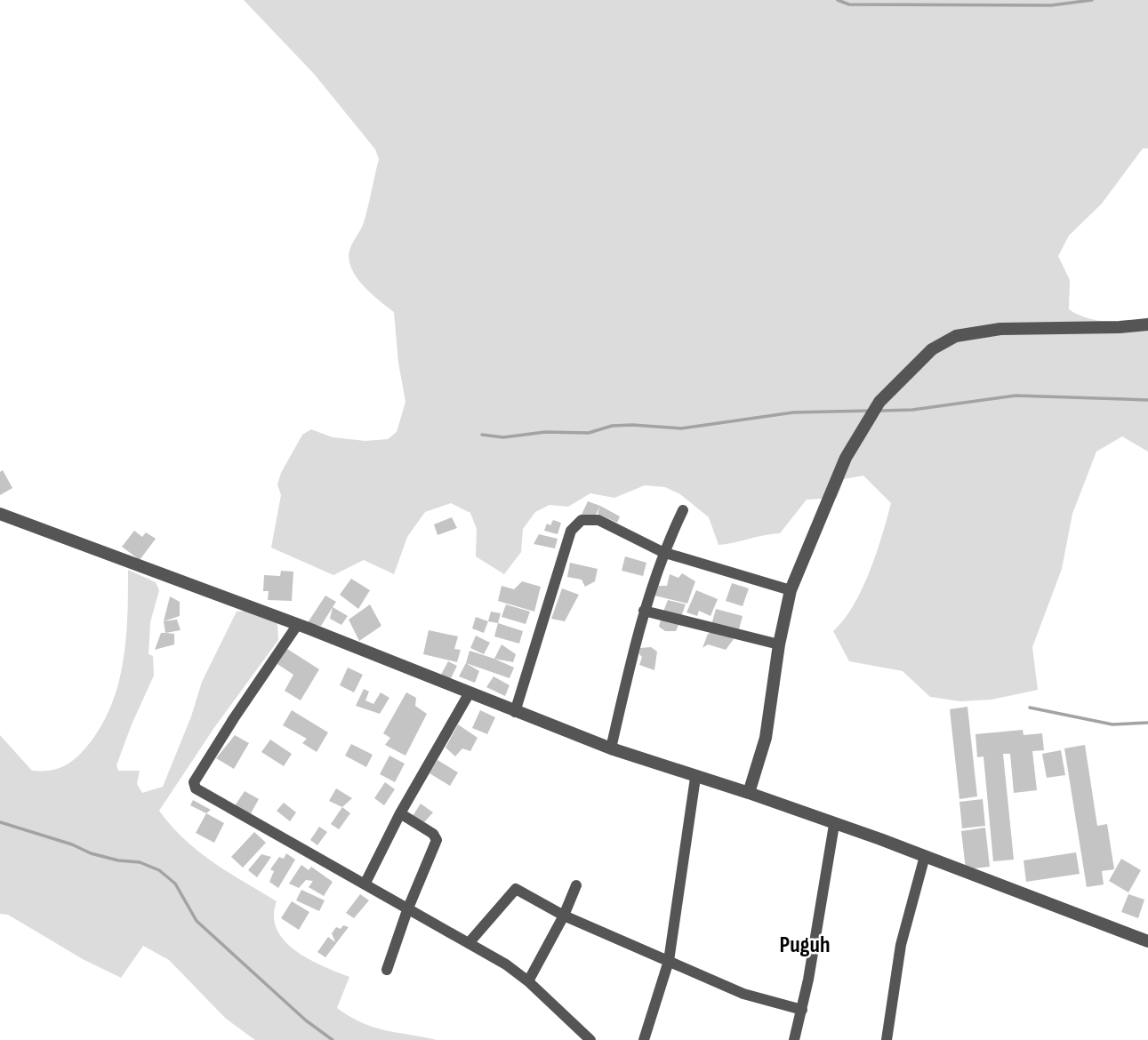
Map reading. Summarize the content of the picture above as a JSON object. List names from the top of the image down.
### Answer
{
  "districts": ["Puguh"]
}
